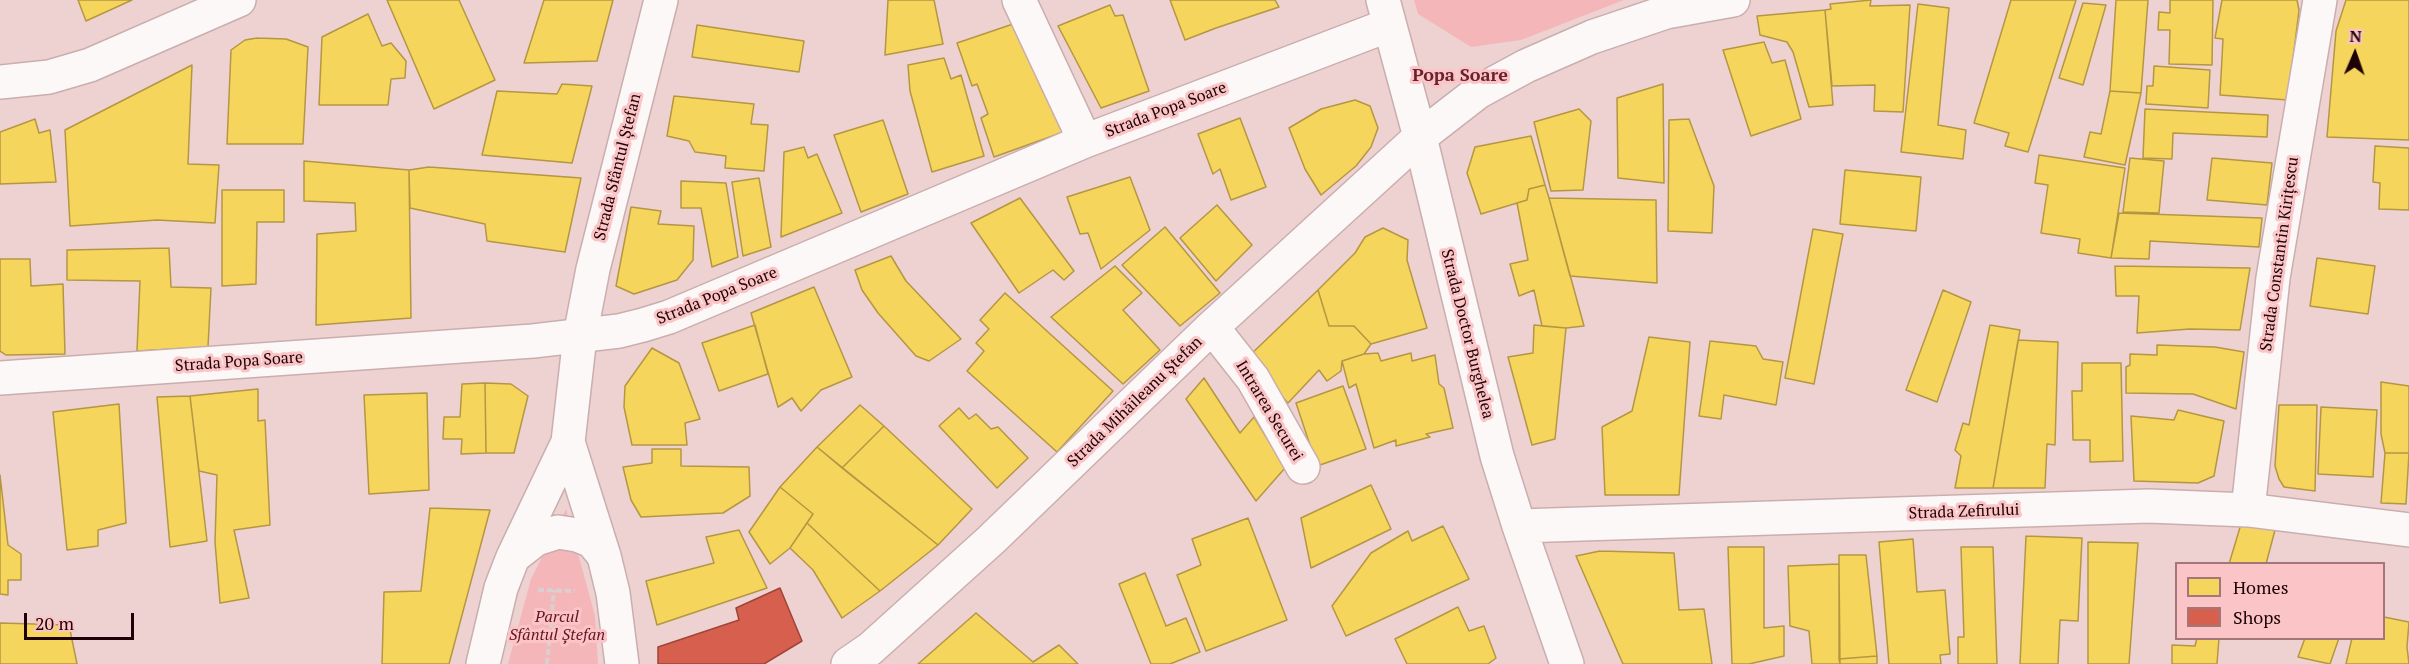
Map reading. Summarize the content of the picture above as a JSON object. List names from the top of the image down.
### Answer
{
  "streets": {
    "street": [
      "Strada Popa Soare",
      "Strada Sfântul Ștefan",
      "Strada Constantin Kirițescu",
      "Strada Doctor Burghelea",
      "Strada Mihăileanu Ștefan",
      "Intrarea Securei",
      "Strada Zefirului"
    ]
  },
  "crossings": [
    ["Strada Popa Soare", "Strada Sfântul Ștefan"],
    ["Strada Popa Soare", "Strada Doctor Burghelea"],
    ["Strada Constantin Kirițescu", "Strada Zefirului"],
    ["Strada Doctor Burghelea", "Strada Mihăileanu Ștefan"],
    ["Strada Doctor Burghelea", "Strada Zefirului"],
    ["Strada Mihăileanu Ștefan", "Intrarea Securei"]
  ],
  "districts": ["Popa Soare"],
  "parks": ["Parcul Sfântul Ștefan"],
  "legend": ["Homes", "Shops"],
  "scale_bar": "20 m",
  "north": "top"
}
